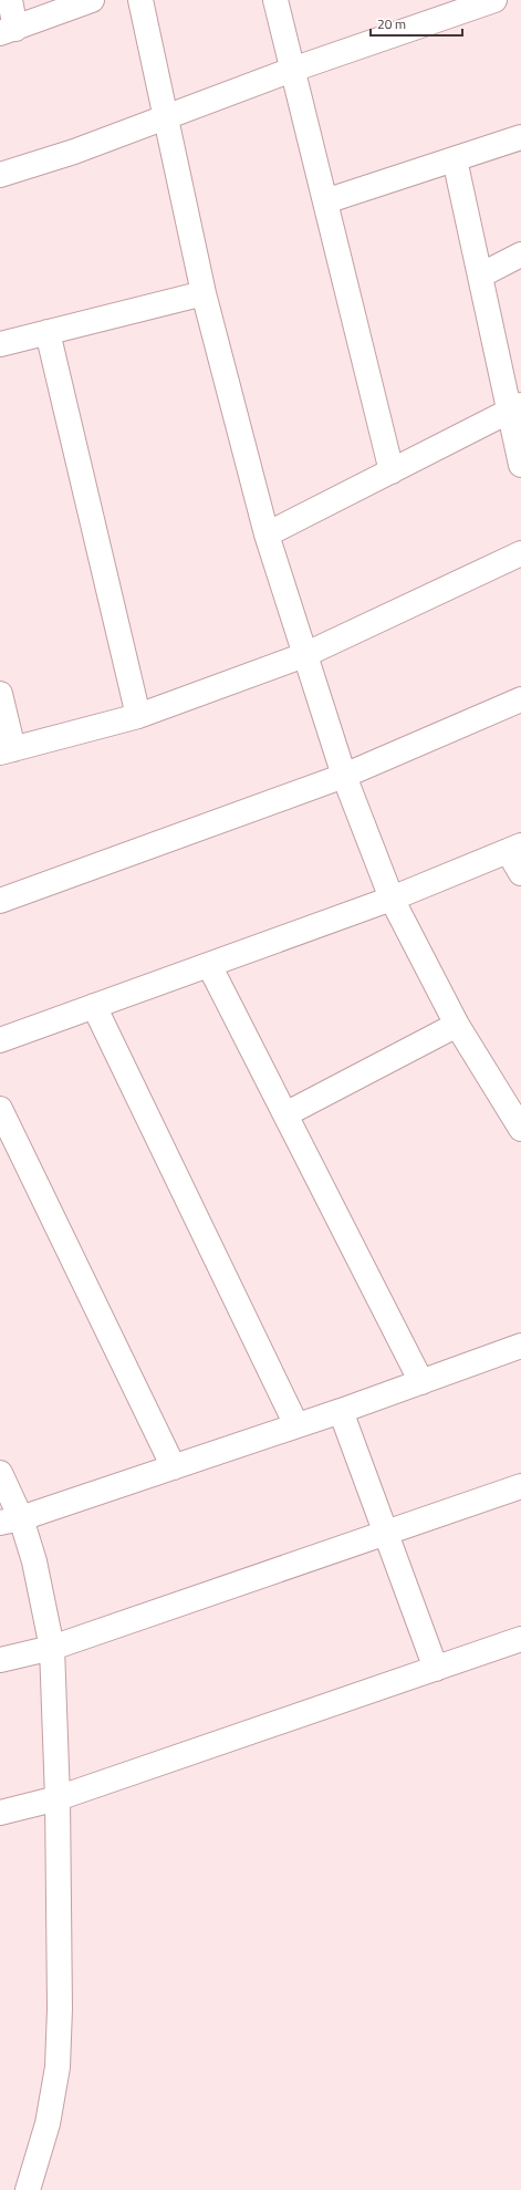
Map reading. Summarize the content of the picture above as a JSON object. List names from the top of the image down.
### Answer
{
  "scale_bar": "20 m"
}
